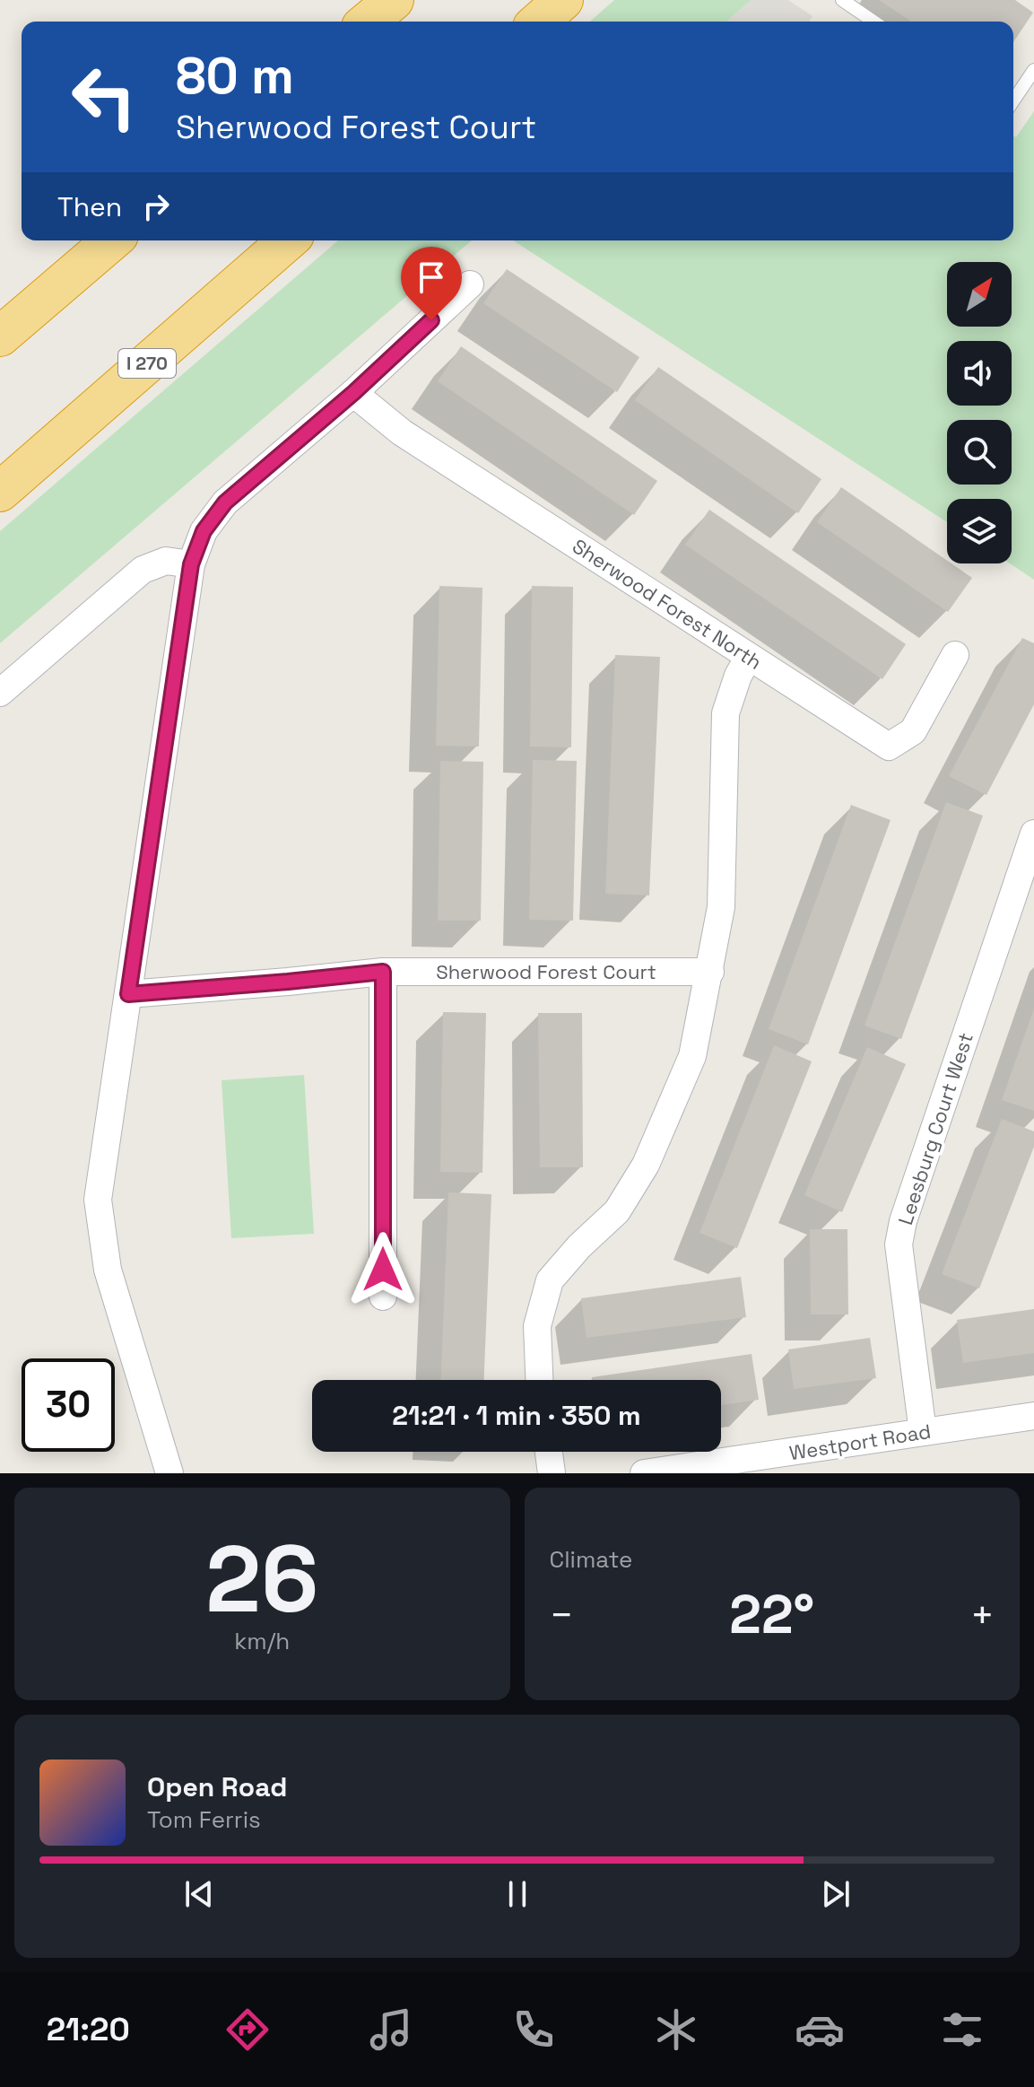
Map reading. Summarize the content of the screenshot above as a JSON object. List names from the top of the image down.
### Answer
{
  "streets": {
    "highway": ["I 270"],
    "street": [
      "Sherwood Forest North",
      "Sherwood Forest Court",
      "Leesburg Court West",
      "Westport Road"
    ]
  },
  "crossings": [
    ["Leesburg Court West", "Westport Road"]
  ],
  "north": "top right",
  "page": {
    "turn": ["80 m", "Sherwood Forest Court"],
    "then": "Then",
    "limit": "30",
    "trip": "21:21 · 1 min · 350 m",
    "tile": [
      ["26", "km/h"],
      "Climate"
    ],
    "heat": ["−", "22°", "+"],
    "song": ["Open Road", "Tom Ferris"],
    "tabs": "21:20"
  }
}
